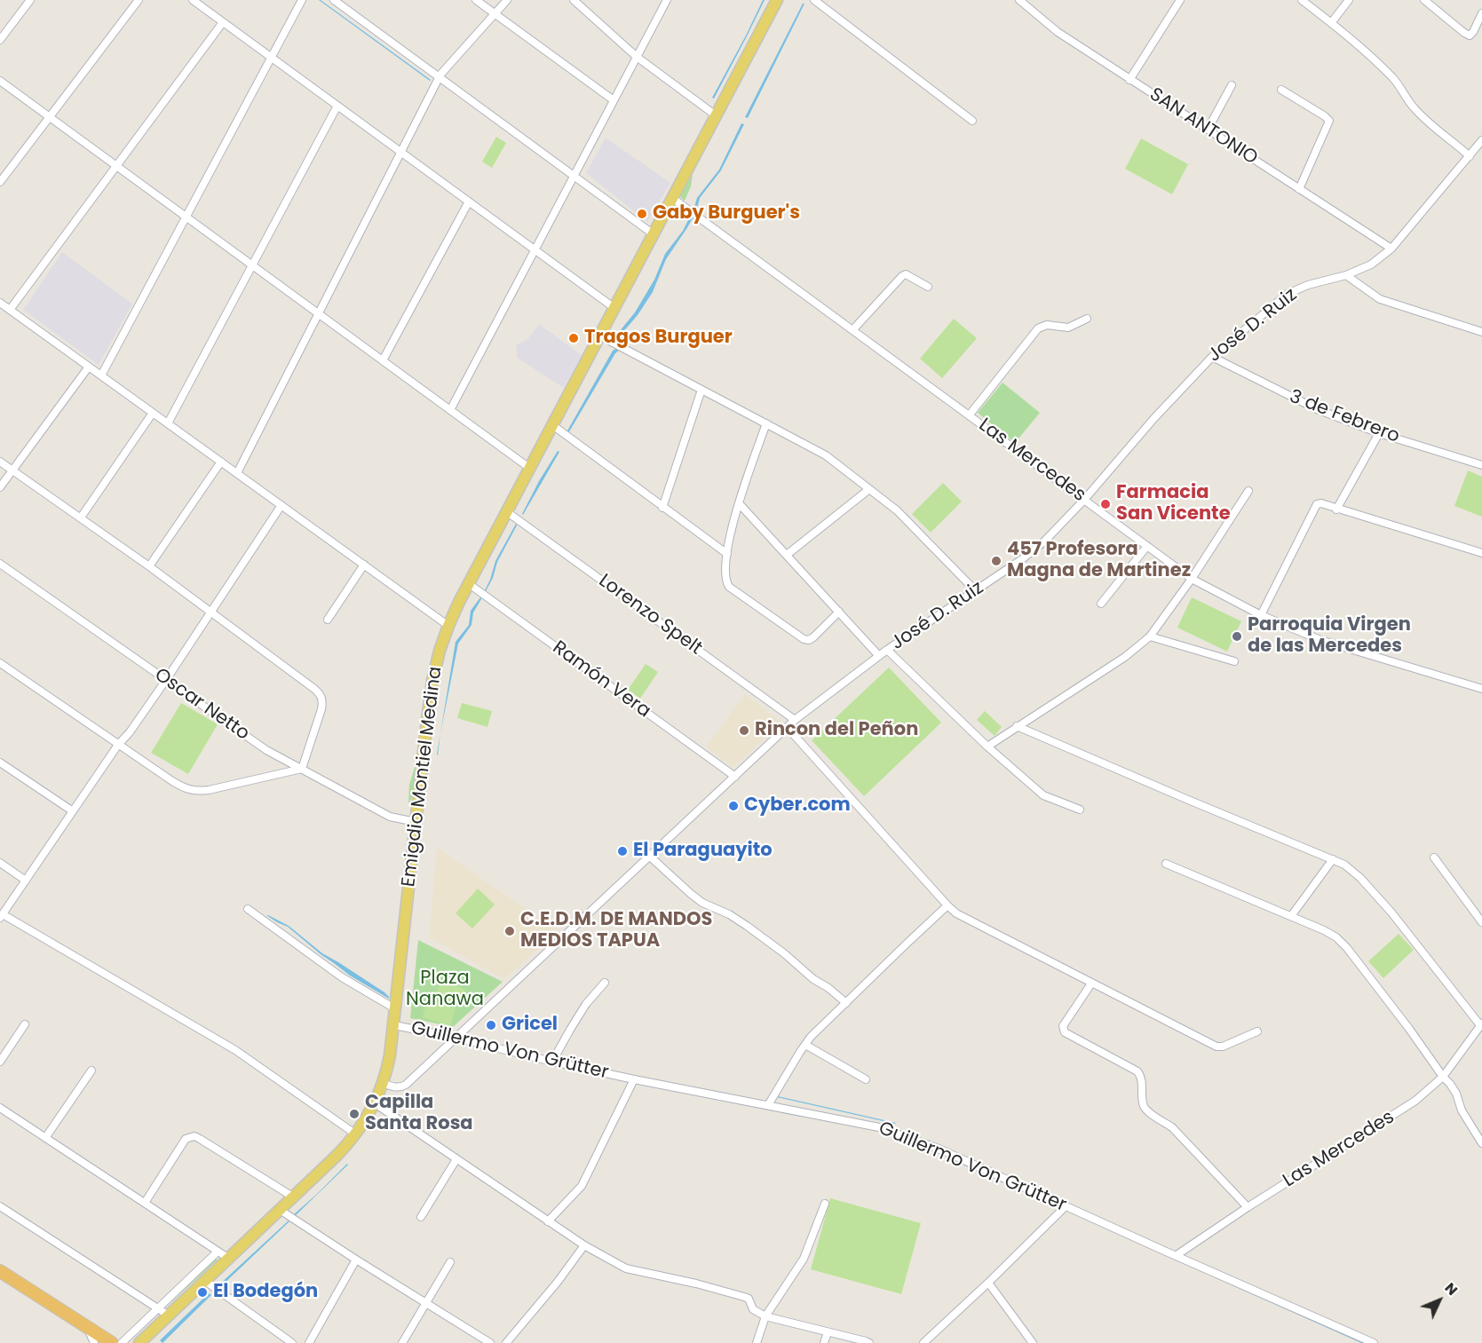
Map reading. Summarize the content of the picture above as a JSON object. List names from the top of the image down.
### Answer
{
  "streets": {
    "main road": ["Emigdio Montiel Medina"],
    "street": [
      "SAN ANTONIO",
      "José D. Ruiz",
      "3 de Febrero",
      "Las Mercedes",
      "Lorenzo Spelt",
      "Ramón Vera",
      "Oscar Netto",
      "Guillermo Von Grütter"
    ]
  },
  "crossings": [
    ["SAN ANTONIO", "José D. Ruiz"],
    ["José D. Ruiz", "3 de Febrero"],
    ["José D. Ruiz", "Las Mercedes"],
    ["José D. Ruiz", "Lorenzo Spelt"],
    ["José D. Ruiz", "Ramón Vera"],
    ["José D. Ruiz", "Emigdio Montiel Medina"],
    ["José D. Ruiz", "Guillermo Von Grütter"],
    ["Las Mercedes", "Emigdio Montiel Medina"],
    ["Las Mercedes", "Guillermo Von Grütter"],
    ["Lorenzo Spelt", "Emigdio Montiel Medina"],
    ["Ramón Vera", "Emigdio Montiel Medina"],
    ["Oscar Netto", "Emigdio Montiel Medina"],
    ["Emigdio Montiel Medina", "Guillermo Von Grütter"]
  ],
  "parks": ["Plaza Nanawa"],
  "places": [
    "Gaby Burguer's",
    "Tragos Burguer",
    "Farmacia San Vicente",
    "457 Profesora Magna de Martinez",
    "Parroquia Virgen de las Mercedes",
    "Rincon del Peñon",
    "Cyber.com",
    "El Paraguayito",
    "C.E.D.M. DE MANDOS MEDIOS TAPUA",
    "Gricel",
    "Capilla Santa Rosa",
    "El Bodegón"
  ],
  "north": "top right"
}
